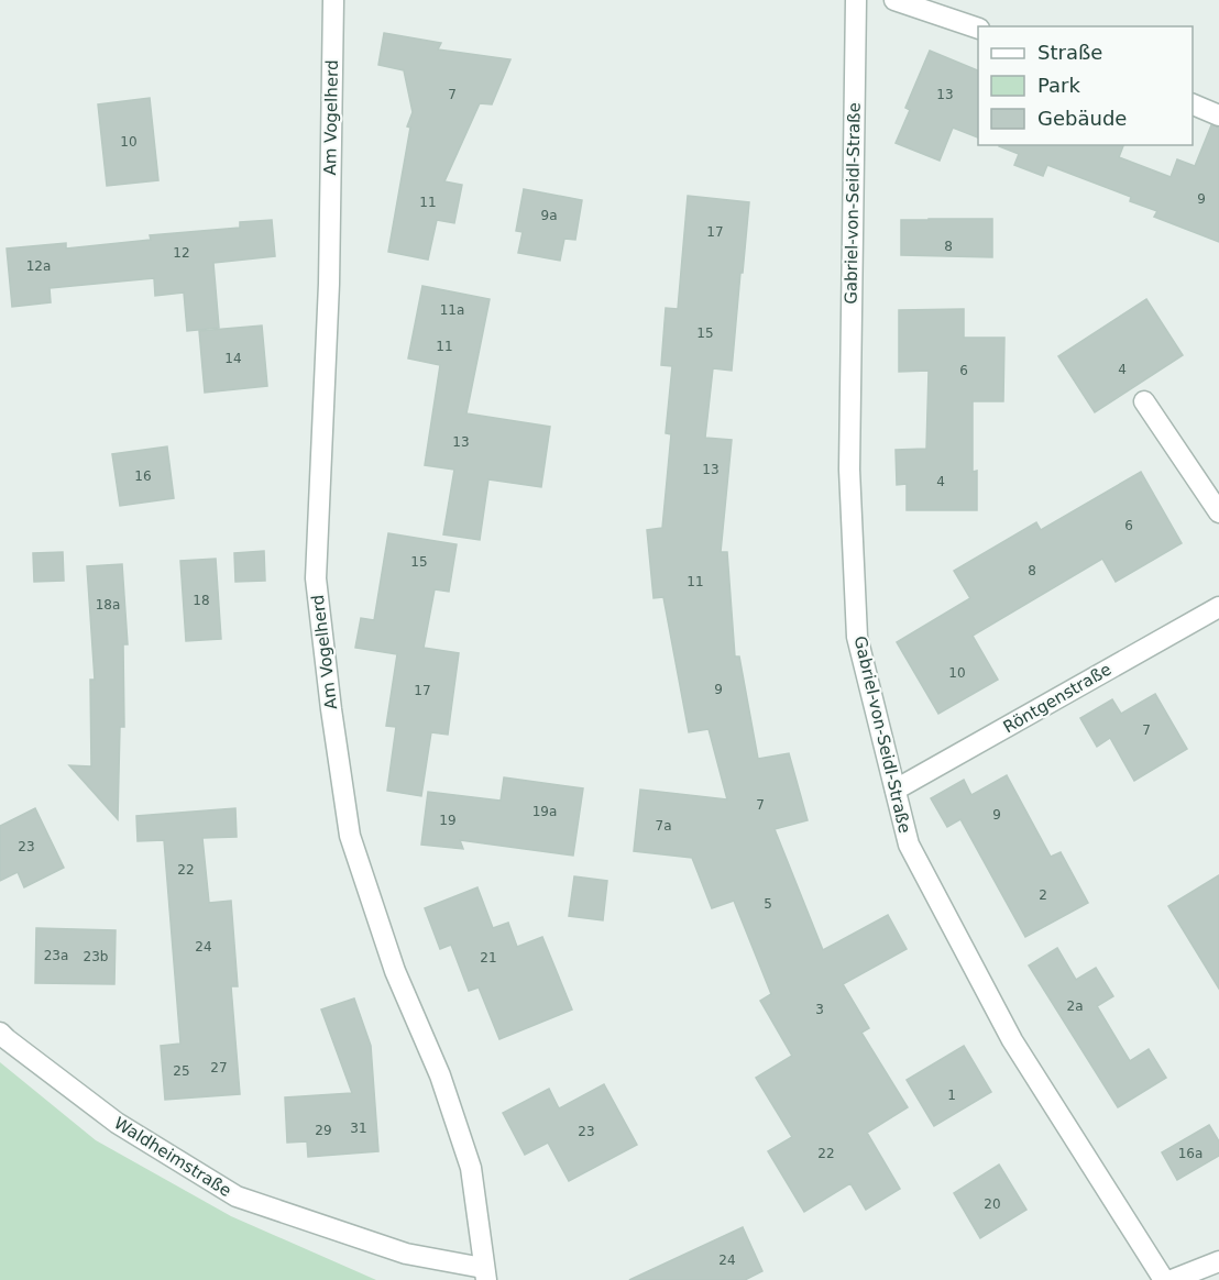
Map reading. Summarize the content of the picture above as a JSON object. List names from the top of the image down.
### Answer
{
  "streets": {
    "street": [
      "Am Vogelherd",
      "Gabriel-von-Seidl-Straße",
      "Röntgenstraße",
      "Waldheimstraße"
    ]
  },
  "crossings": [
    ["Am Vogelherd", "Waldheimstraße"],
    ["Gabriel-von-Seidl-Straße", "Röntgenstraße"]
  ],
  "house_numbers": [
    "7",
    "13",
    "10",
    "9",
    "11",
    "9a",
    "17",
    "8",
    "12",
    "12a",
    "11a",
    "15",
    "11",
    "14",
    "4",
    "6",
    "13",
    "13",
    "16",
    "4",
    "6",
    "15",
    "8",
    "11",
    "18",
    "18a",
    "10",
    "9",
    "17",
    "7",
    "7",
    "19a",
    "9",
    "19",
    "7a",
    "23",
    "22",
    "2",
    "5",
    "24",
    "23a",
    "23b",
    "21",
    "2a",
    "3",
    "27",
    "25",
    "1",
    "31",
    "29",
    "23",
    "22",
    "16a",
    "20",
    "24"
  ],
  "legend": ["Straße", "Park", "Gebäude"]
}
